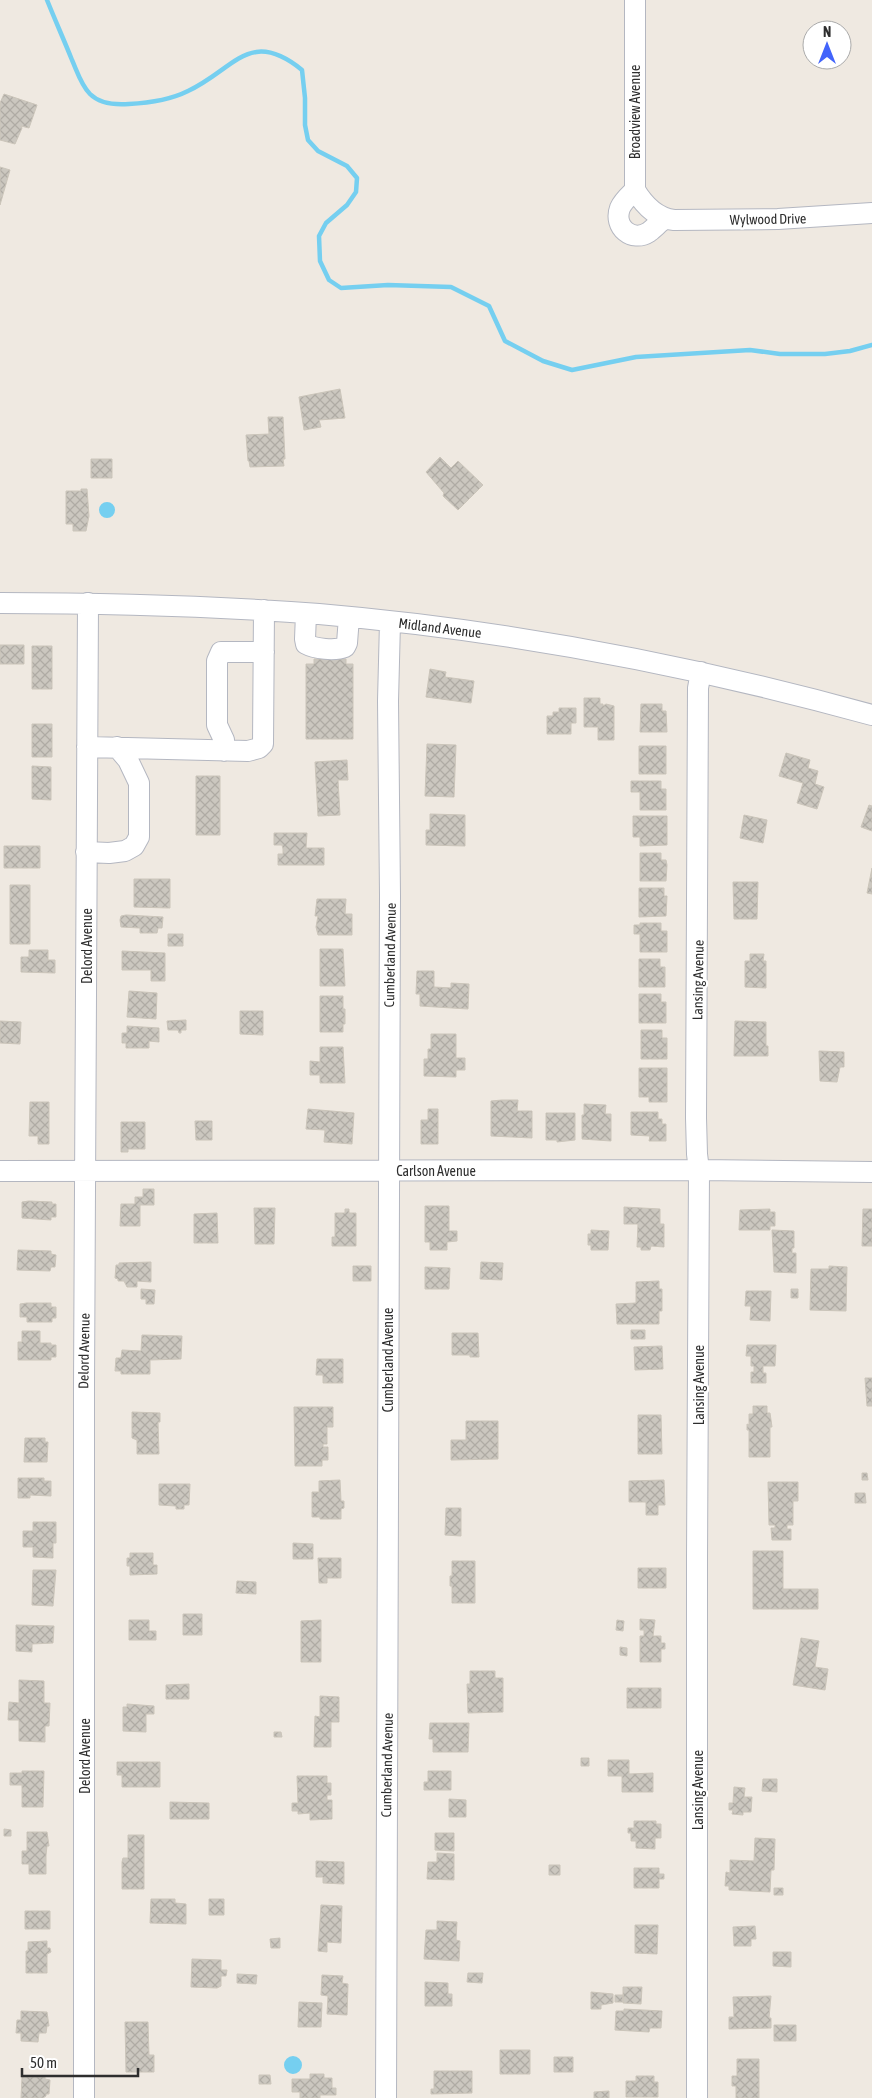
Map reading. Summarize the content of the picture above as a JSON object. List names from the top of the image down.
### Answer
{
  "streets": {
    "street": [
      "Broadview Avenue",
      "Wylwood Drive",
      "Midland Avenue",
      "Delord Avenue",
      "Cumberland Avenue",
      "Lansing Avenue",
      "Carlson Avenue"
    ]
  },
  "crossings": [
    ["Midland Avenue", "Delord Avenue"],
    ["Midland Avenue", "Cumberland Avenue"],
    ["Midland Avenue", "Lansing Avenue"],
    ["Delord Avenue", "Carlson Avenue"],
    ["Cumberland Avenue", "Carlson Avenue"],
    ["Lansing Avenue", "Carlson Avenue"]
  ],
  "scale_bar": "50 m",
  "north": "top"
}
